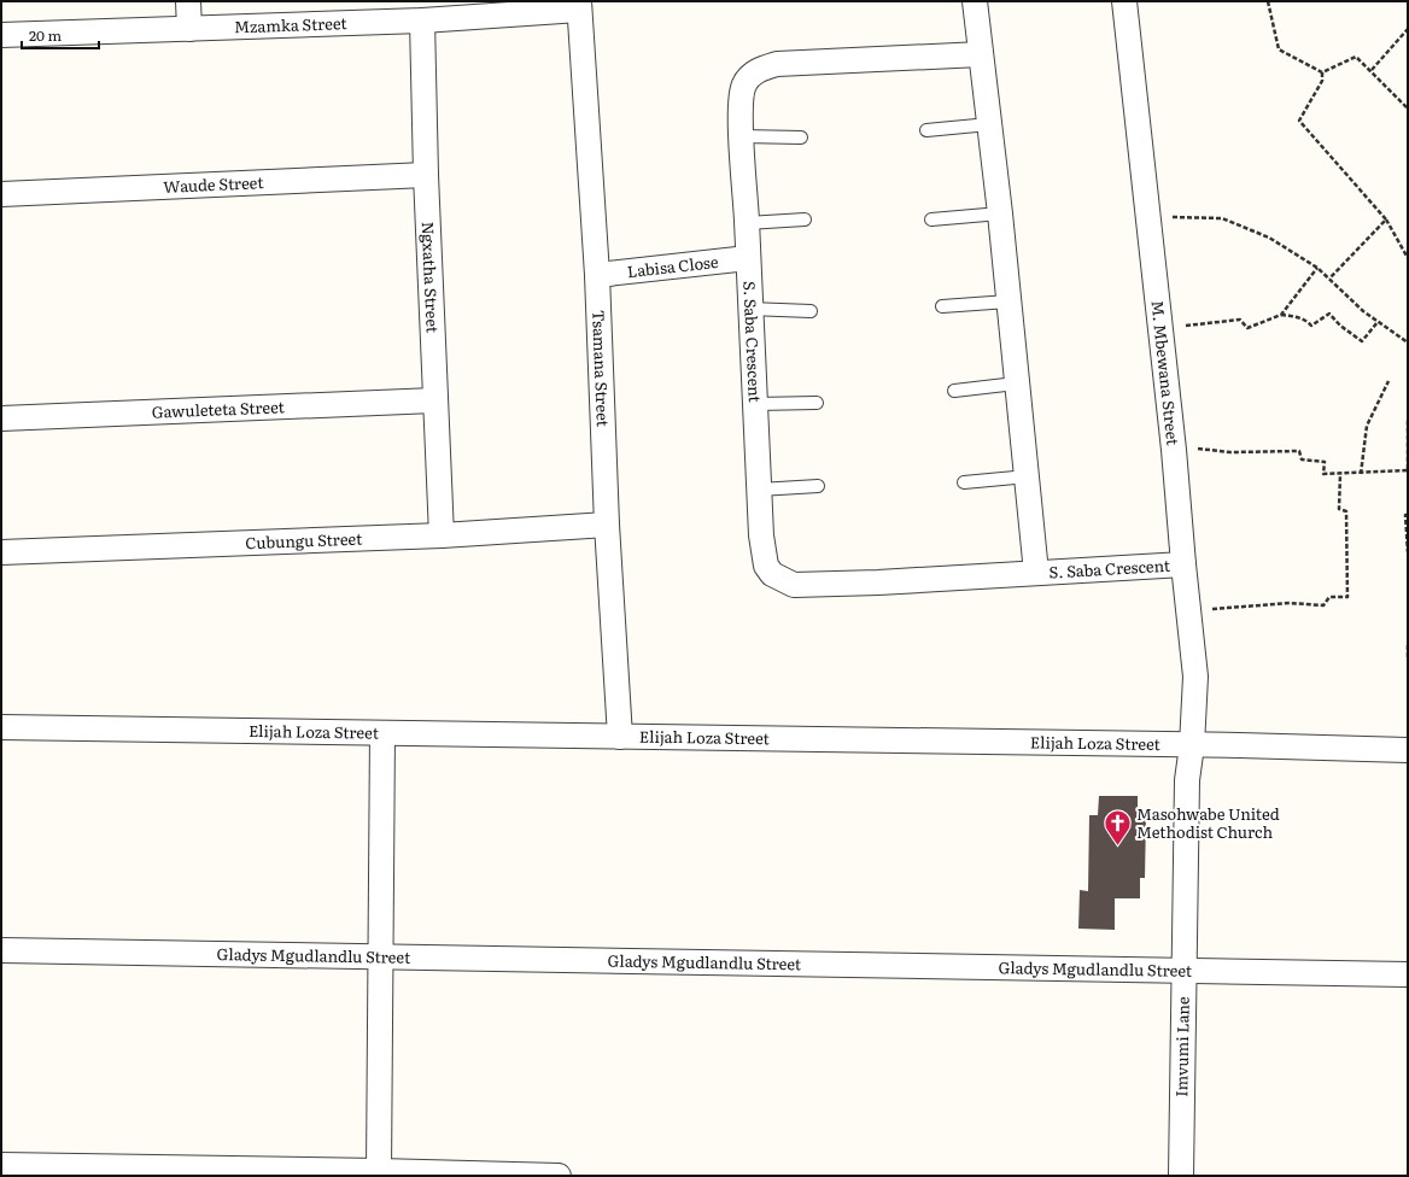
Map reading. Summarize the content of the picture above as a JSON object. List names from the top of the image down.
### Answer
{
  "streets": {
    "street": [
      "Mzamka Street",
      "Waude Street",
      "Labisa Close",
      "Ngxatha Street",
      "S. Saba Crescent",
      "Tsamana Street",
      "M. Mbewana Street",
      "Gawuleteta Street",
      "Cubungu Street",
      "Elijah Loza Street",
      "Gladys Mgudlandlu Street",
      "Imvumi Lane"
    ]
  },
  "crossings": [
    ["Mzamka Street", "Ngxatha Street"],
    ["Mzamka Street", "Tsamana Street"],
    ["Waude Street", "Ngxatha Street"],
    ["Labisa Close", "S. Saba Crescent"],
    ["Labisa Close", "Tsamana Street"],
    ["Ngxatha Street", "Gawuleteta Street"],
    ["Ngxatha Street", "Cubungu Street"],
    ["S. Saba Crescent", "M. Mbewana Street"],
    ["Tsamana Street", "Cubungu Street"],
    ["Tsamana Street", "Elijah Loza Street"],
    ["M. Mbewana Street", "Elijah Loza Street"],
    ["M. Mbewana Street", "Imvumi Lane"],
    ["Elijah Loza Street", "Imvumi Lane"],
    ["Gladys Mgudlandlu Street", "Imvumi Lane"]
  ],
  "places": {
    "church": ["Masohwabe United Methodist Church"]
  },
  "scale_bar": "20 m"
}
